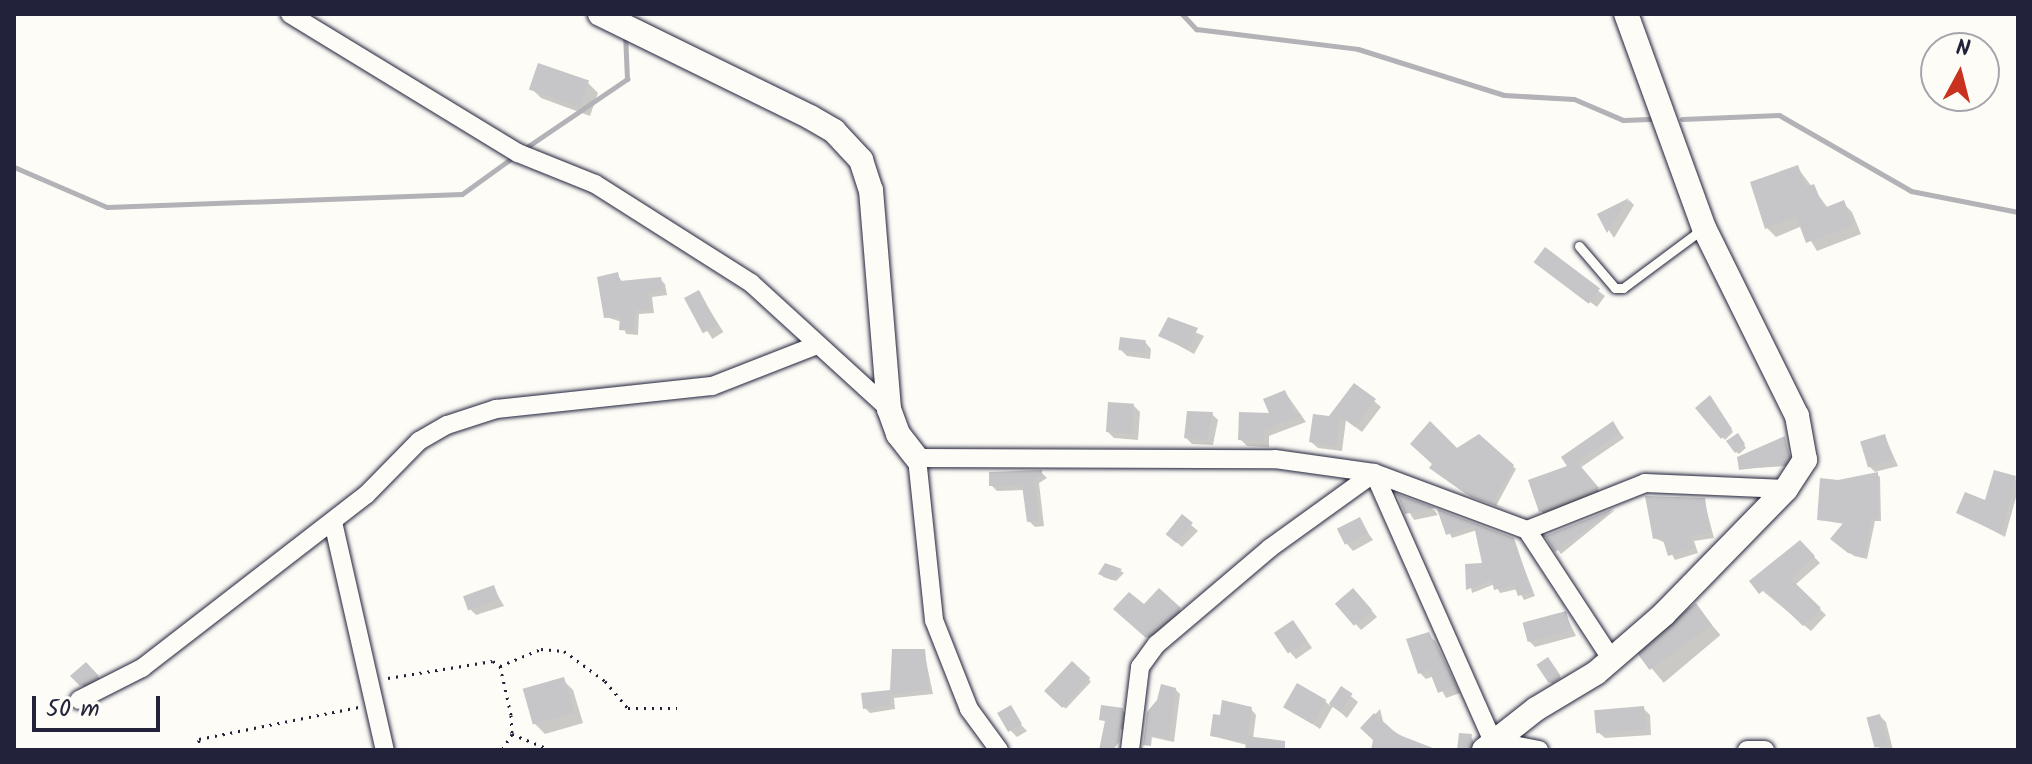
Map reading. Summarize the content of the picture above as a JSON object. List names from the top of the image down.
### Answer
{
  "scale_bar": "50 m",
  "north": "top"
}
